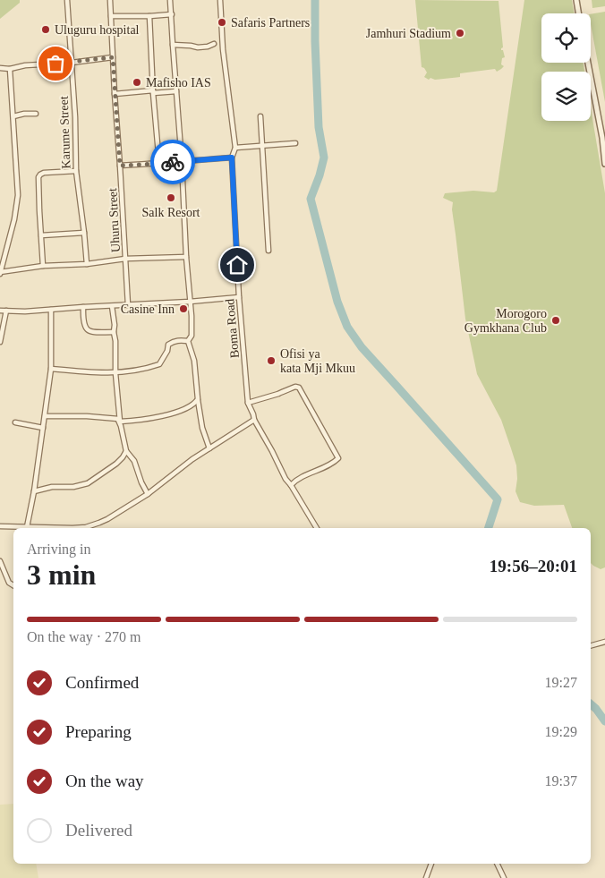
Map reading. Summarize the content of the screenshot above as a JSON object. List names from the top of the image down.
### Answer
{
  "streets": {
    "street": ["Karume Street", "Uhuru Street", "Boma Road"]
  },
  "places": [
    "Safaris Partners",
    "Uluguru hospital",
    "Jamhuri Stadium",
    "Mafisho IAS",
    "Salk Resort",
    "Casine Inn",
    "Morogoro Gymkhana Club",
    "Ofisi ya kata Mji Mkuu"
  ],
  "page": {
    "heading": ["3 min", "Arriving in", "19:56–20:01"],
    "bar": "On the way · 270 m",
    "list": [
      ["Confirmed", "19:27"],
      ["Preparing", "19:29"],
      ["On the way", "19:37"],
      "Delivered"
    ]
  }
}
